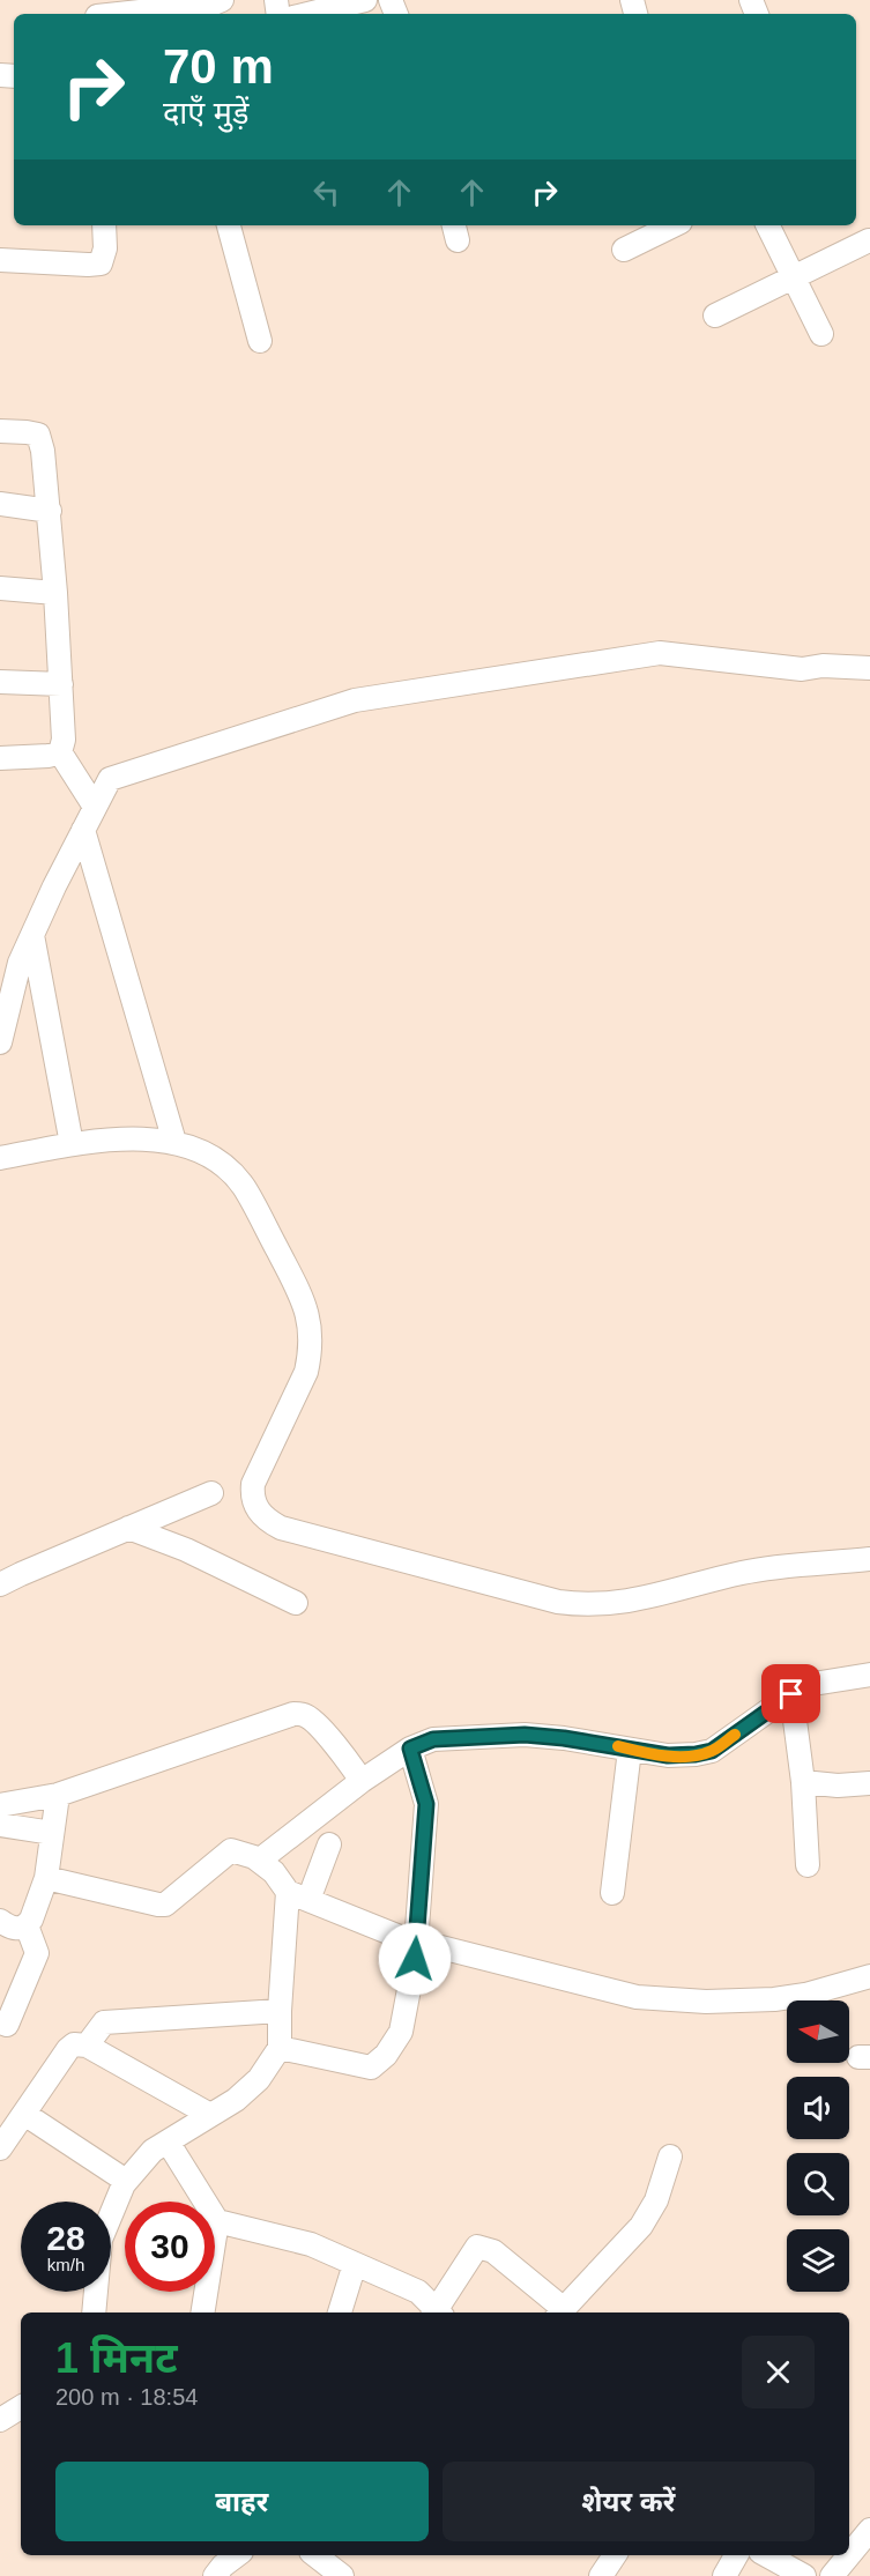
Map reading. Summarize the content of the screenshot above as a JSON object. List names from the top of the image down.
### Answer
{
  "north": "left",
  "page": {
    "turn": ["70 m", "दाएँ मुड़ें"],
    "speed": "28 km/h",
    "limit": "30",
    "heading": ["1 मिनट", "200 m · 18:54"],
    "buttons": ["बाहर", "शेयर करें"]
  }
}
